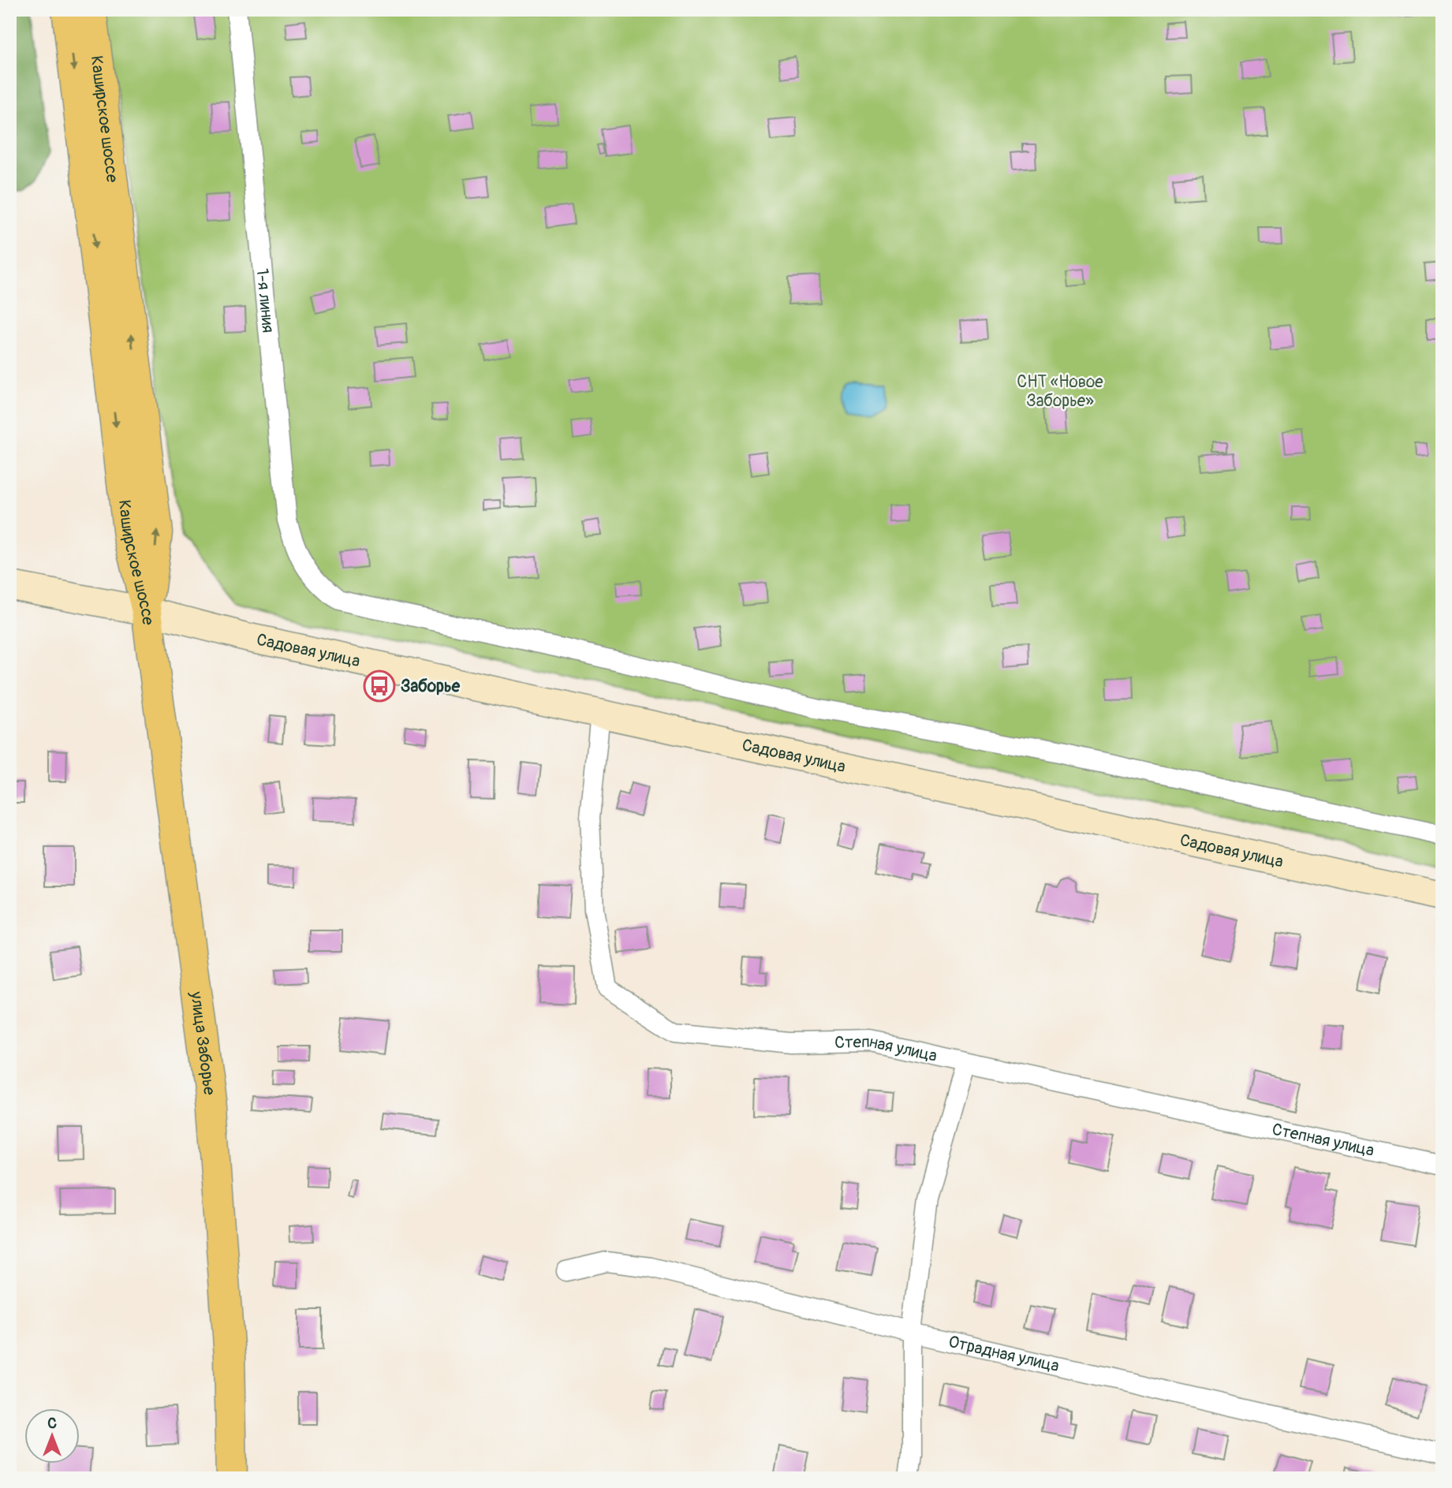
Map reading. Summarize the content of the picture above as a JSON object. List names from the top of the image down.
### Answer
{
  "streets": {
    "main road": ["Каширское шоссе", "Садовая улица", "улица Заборье"],
    "street": ["1-я линия", "Степная улица", "Отрадная улица"]
  },
  "crossings": [
    ["Каширское шоссе", "Садовая улица"],
    ["Каширское шоссе", "улица Заборье"],
    ["Садовая улица", "улица Заборье"],
    ["Садовая улица", "Степная улица"]
  ],
  "parks": ["СНТ «Новое Заборье»"],
  "places": {
    "bus stop": ["Заборье"]
  },
  "north": "top"
}
